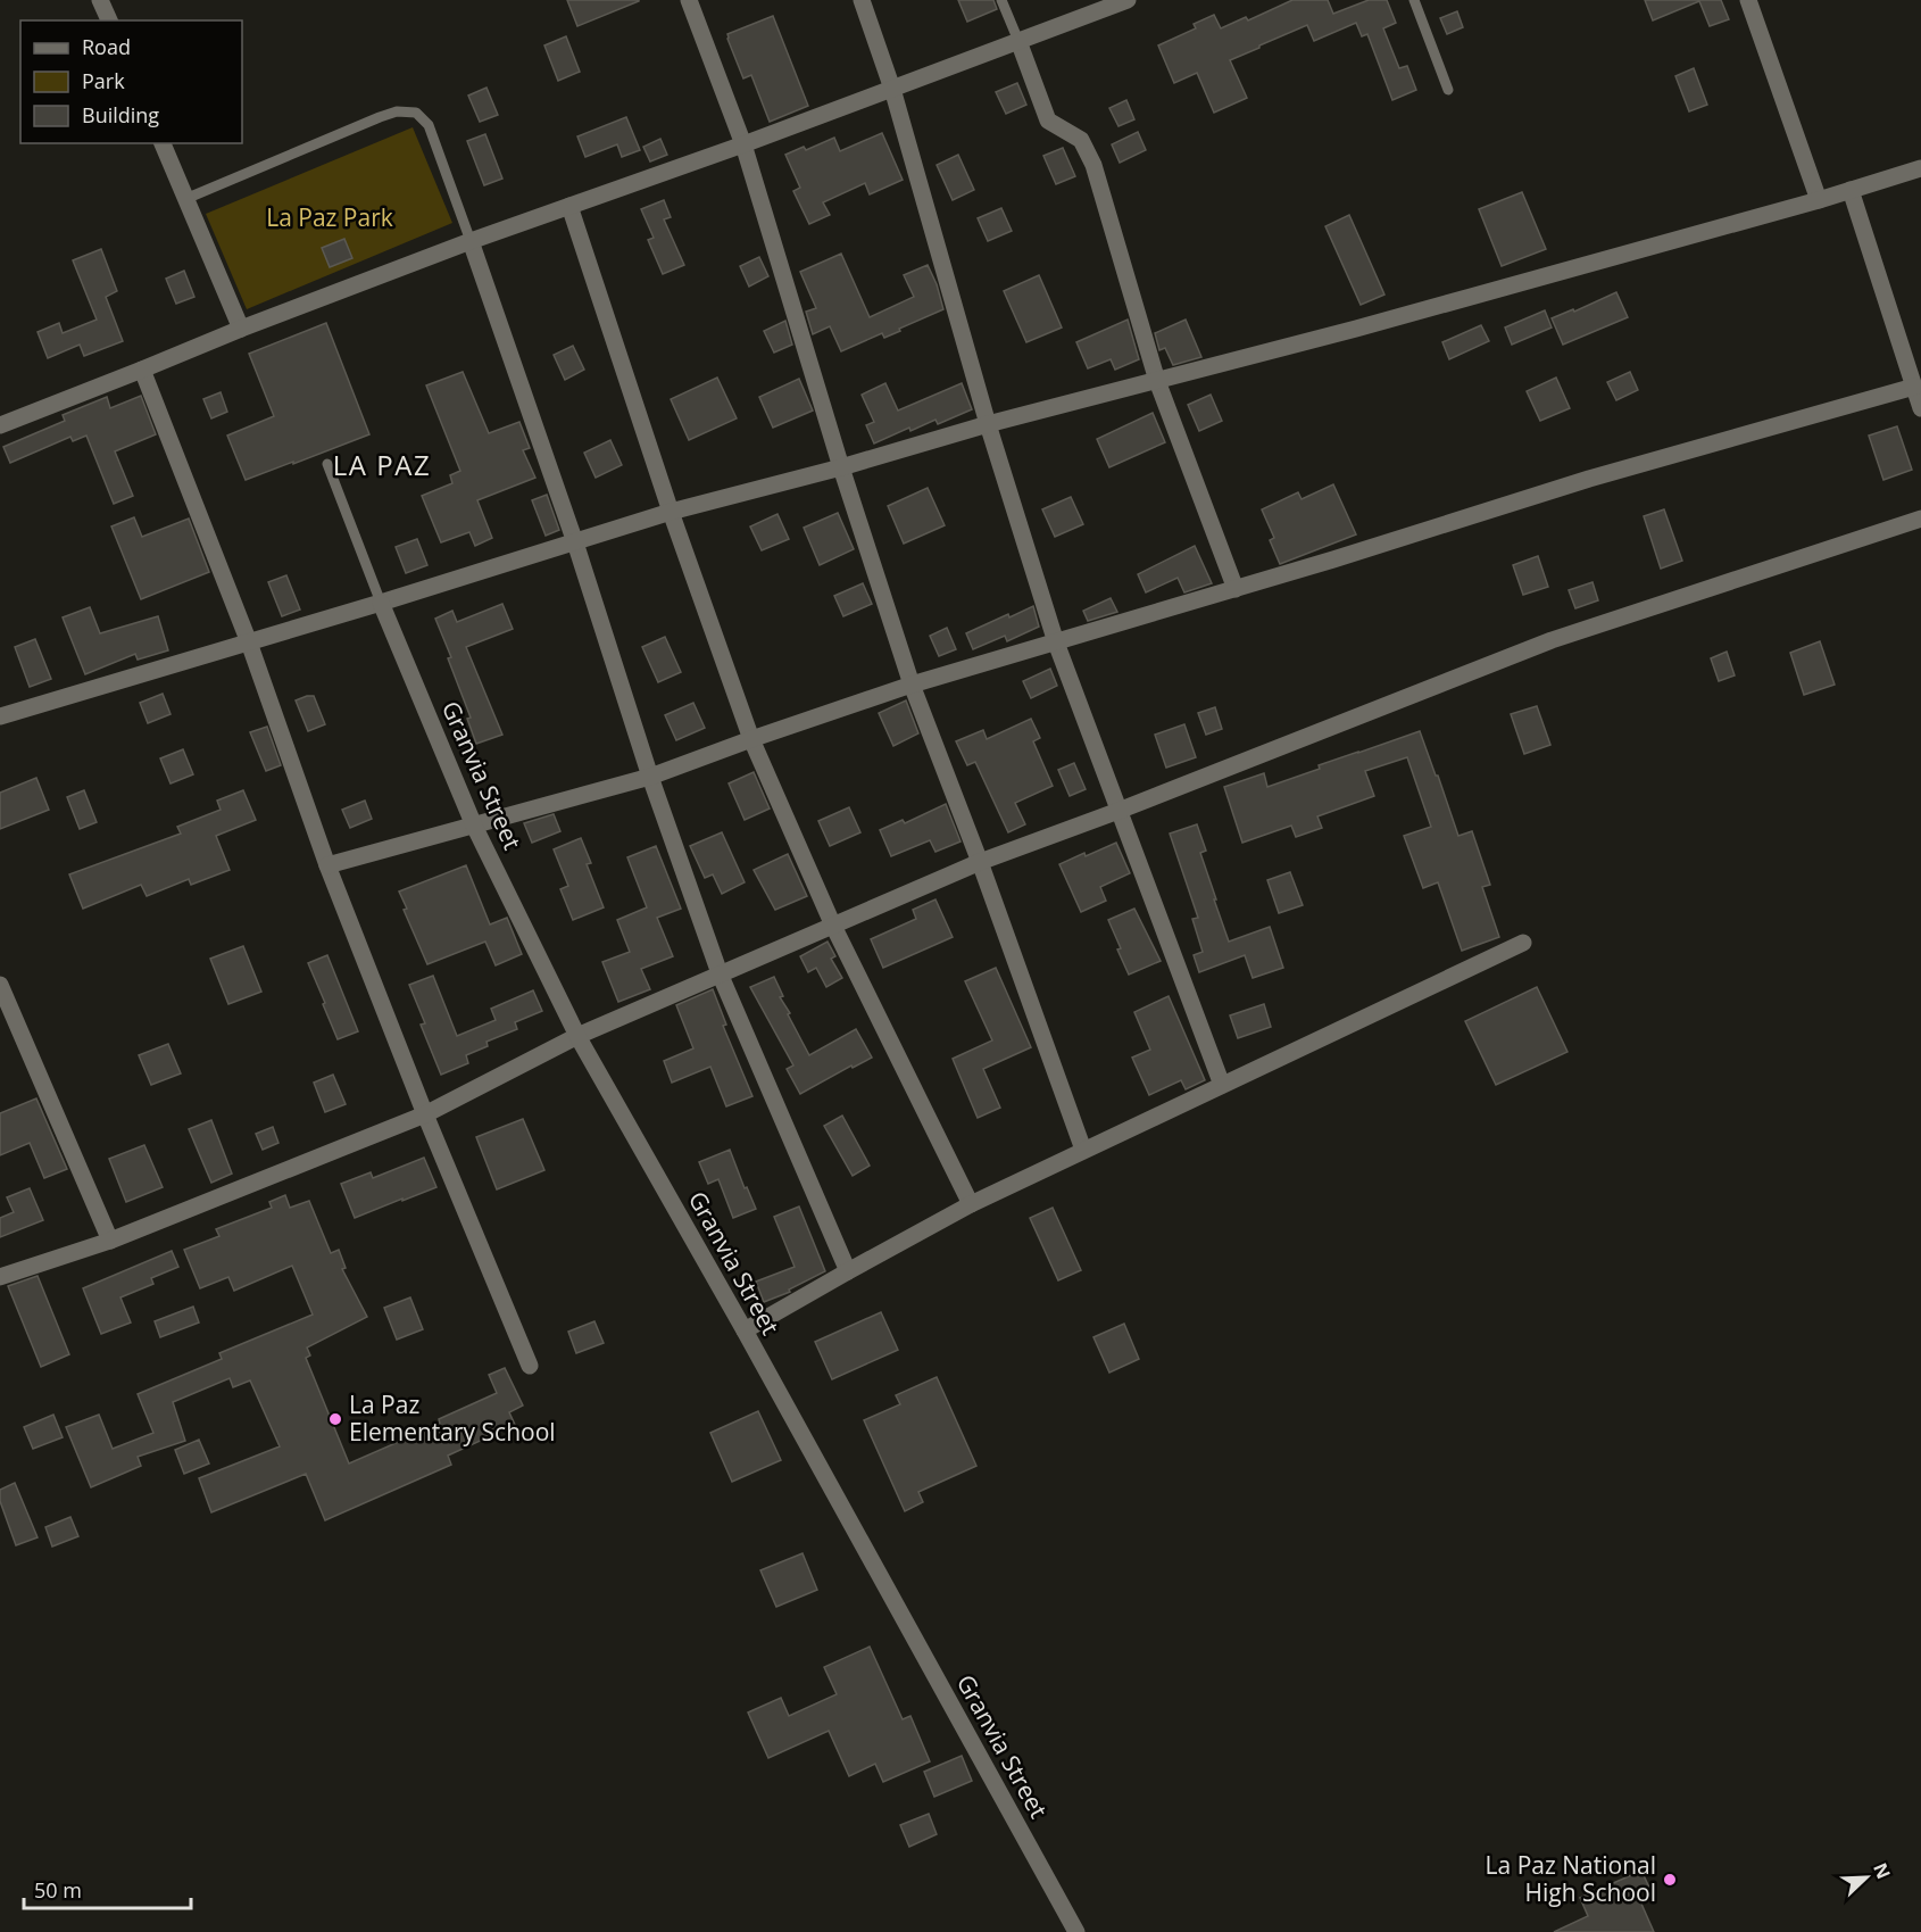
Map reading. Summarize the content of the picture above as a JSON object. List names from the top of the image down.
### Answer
{
  "streets": {
    "street": ["Granvia Street"]
  },
  "districts": ["LA PAZ"],
  "parks": ["La Paz Park"],
  "places": ["La Paz Elementary School", "La Paz National High School"],
  "legend": ["Road", "Park", "Building"],
  "scale_bar": "50 m",
  "north": "top right"
}
